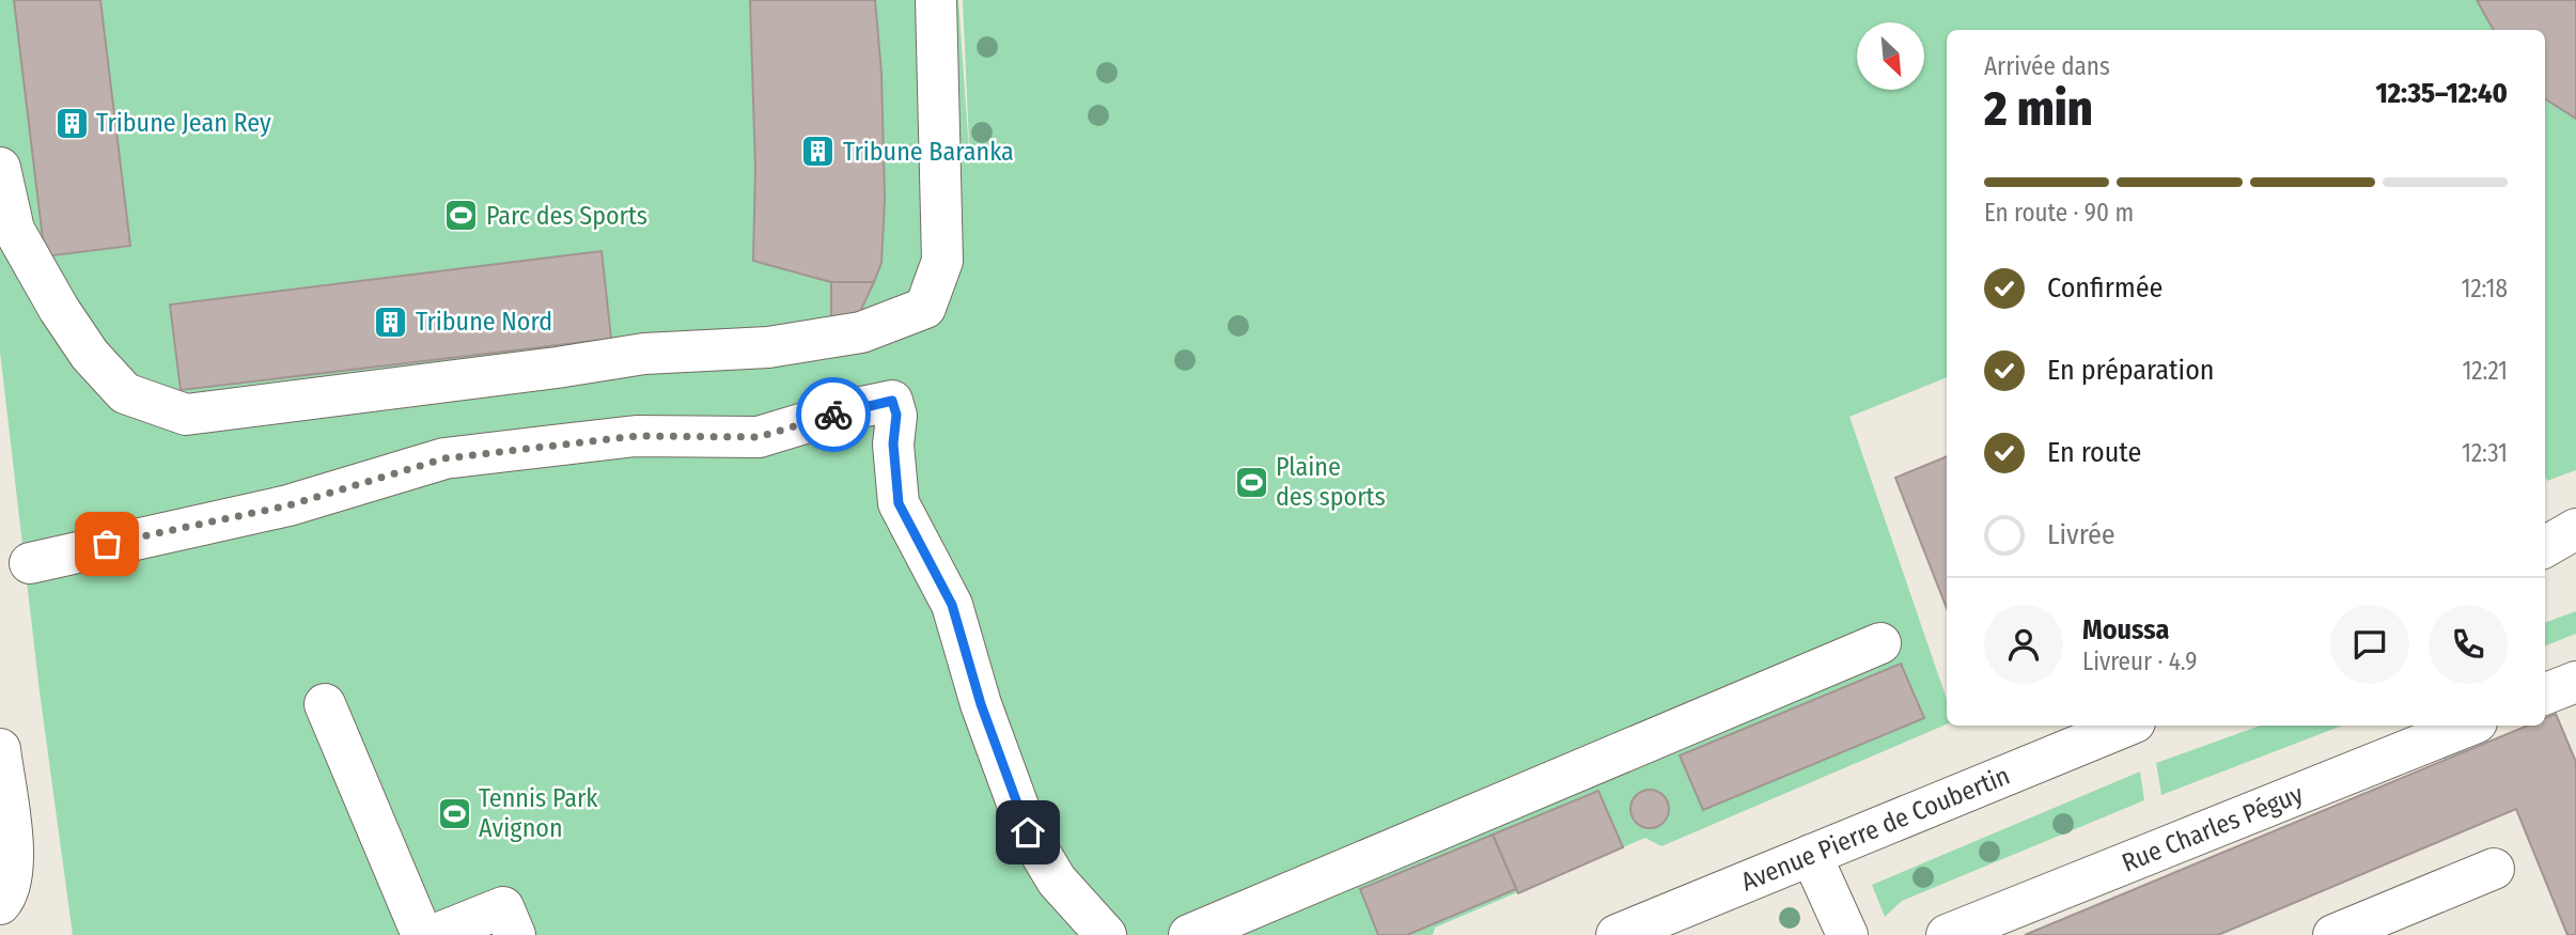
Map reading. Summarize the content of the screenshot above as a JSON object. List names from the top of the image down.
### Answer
{
  "streets": {
    "street": ["Avenue Pierre de Coubertin", "Rue Charles Péguy"]
  },
  "places": {
    "building": ["Tribune Jean Rey", "Tribune Baranka", "Tribune Nord"],
    "sports": ["Parc des Sports", "Plaine des sports", "Tennis Park Avignon"]
  },
  "north": "bottom right",
  "page": {
    "heading": ["2 min", "Arrivée dans", "12:35–12:40"],
    "panel": ["Moussa", "Livreur · 4.9"],
    "bar": "En route · 90 m",
    "list": [
      ["Confirmée", "12:18"],
      ["En préparation", "12:21"],
      ["En route", "12:31"],
      "Livrée"
    ]
  }
}
